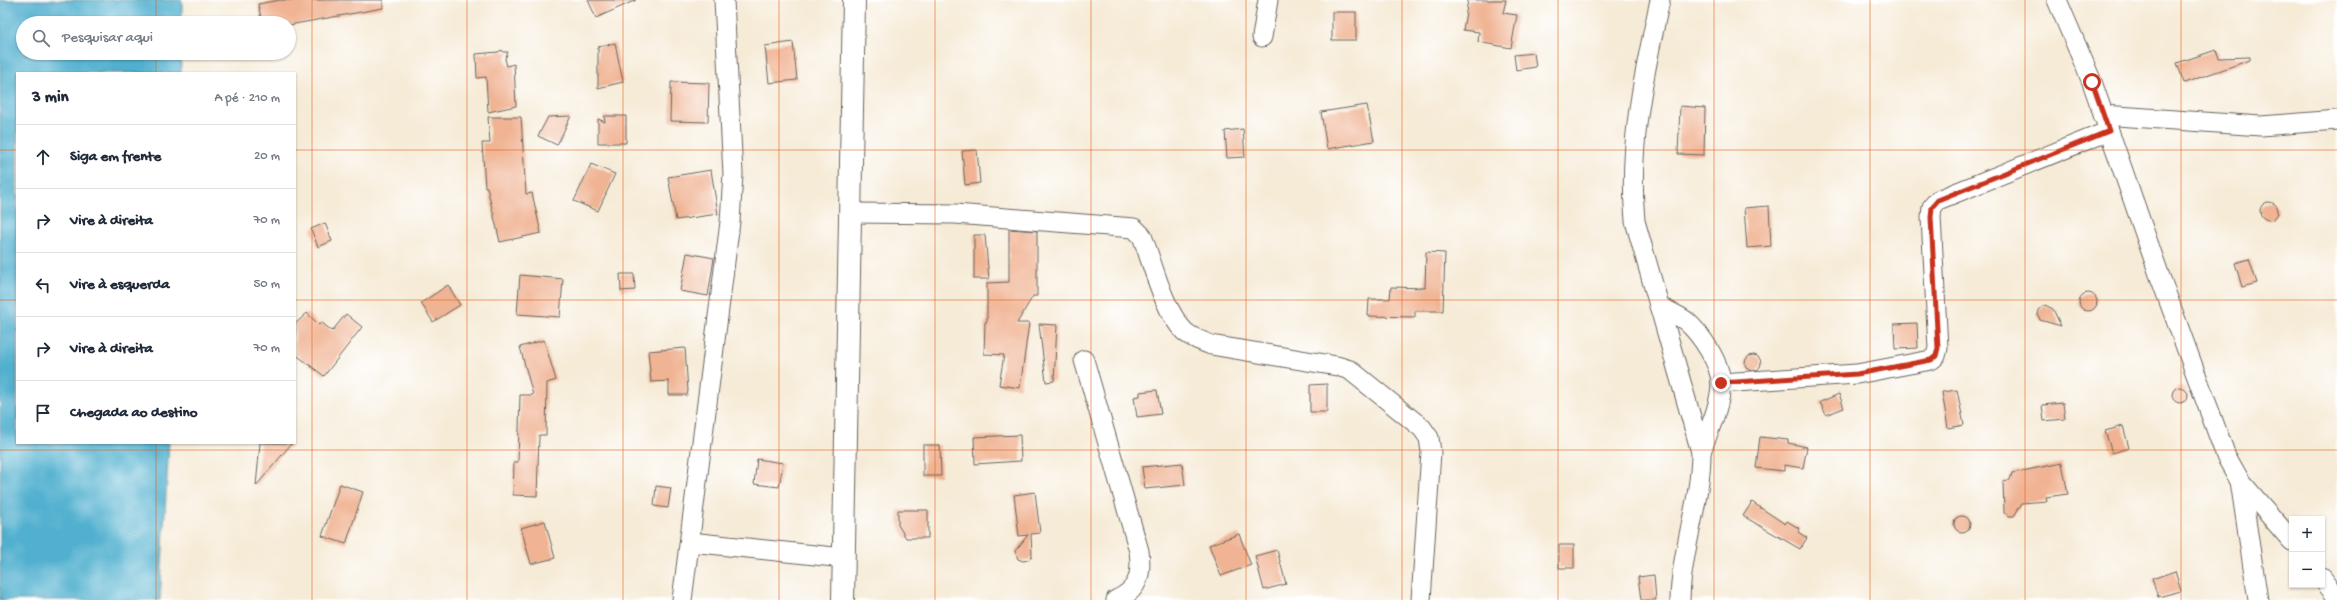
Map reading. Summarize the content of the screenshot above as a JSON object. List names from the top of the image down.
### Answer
{
  "page": {
    "search": "Pesquisar aqui",
    "heading": ["3 min", "A pé · 210 m"],
    "list": [
      ["Siga em frente", "20 m"],
      ["Vire à direita", "70 m"],
      ["Vire à esquerda", "50 m"],
      ["Vire à direita", "70 m"],
      "Chegada ao destino"
    ],
    "map_buttons": ["+", "−"]
  }
}
